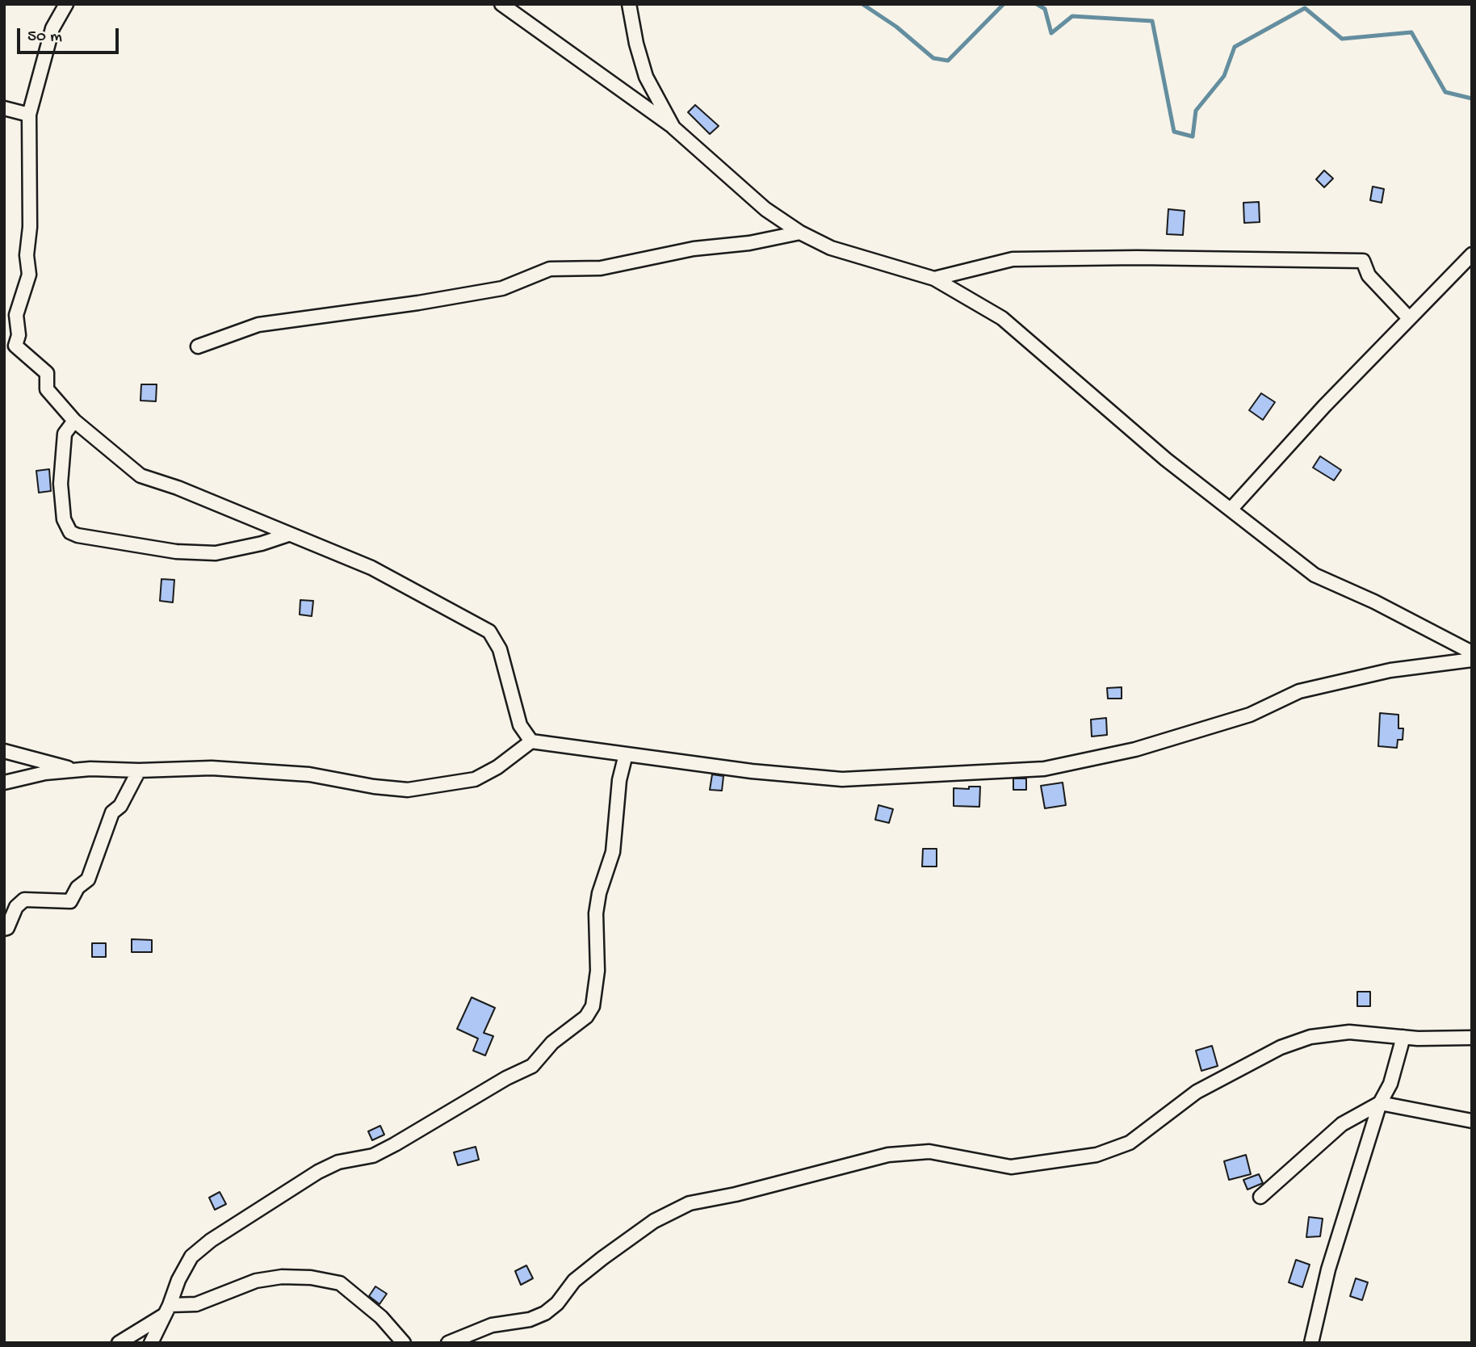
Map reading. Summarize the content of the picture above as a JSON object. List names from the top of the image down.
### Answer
{
  "scale_bar": "50 m"
}
